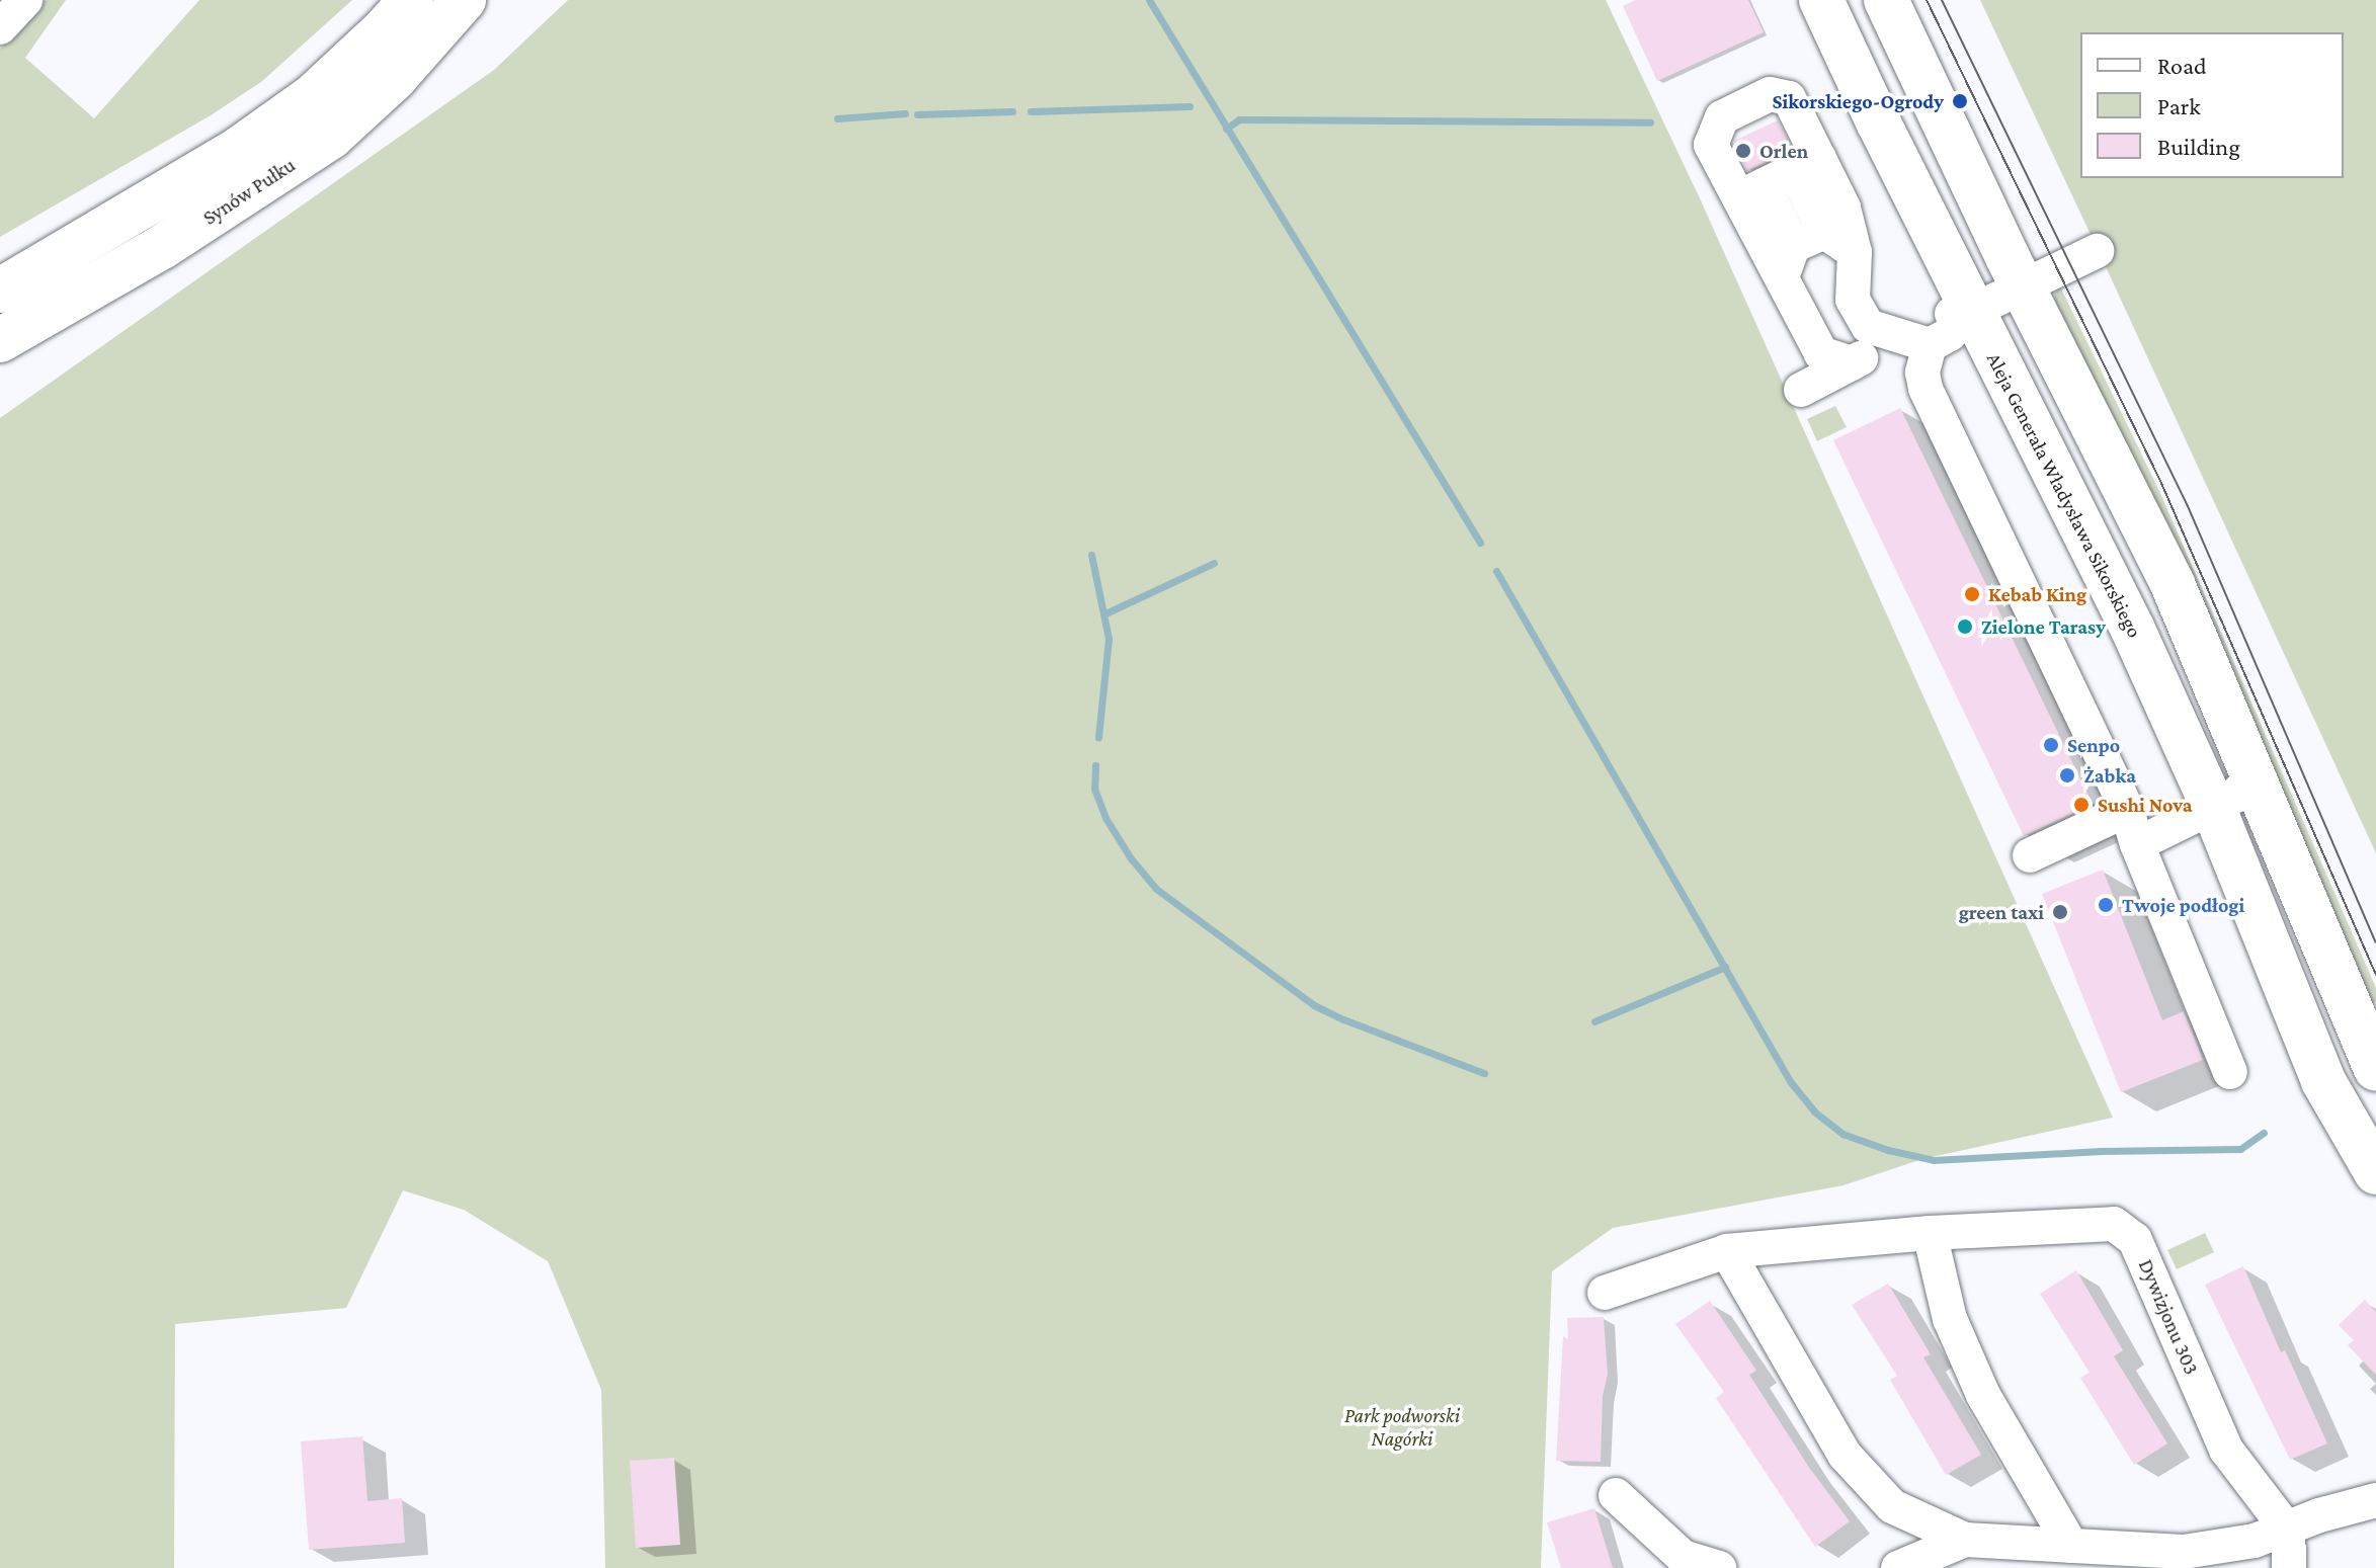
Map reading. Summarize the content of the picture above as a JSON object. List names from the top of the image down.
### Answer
{
  "streets": {
    "main road": ["Synów Pułku", "Aleja Generała Władysława Sikorskiego"],
    "street": ["Dywizjonu 303"]
  },
  "parks": ["Park podworski Nagórki"],
  "places": [
    "Sikorskiego-Ogrody",
    "Orlen",
    "Kebab King",
    "Zielone Tarasy",
    "Senpo",
    "Żabka",
    "Sushi Nova",
    "Twoje podłogi",
    "green taxi"
  ],
  "legend": ["Road", "Park", "Building"]
}
